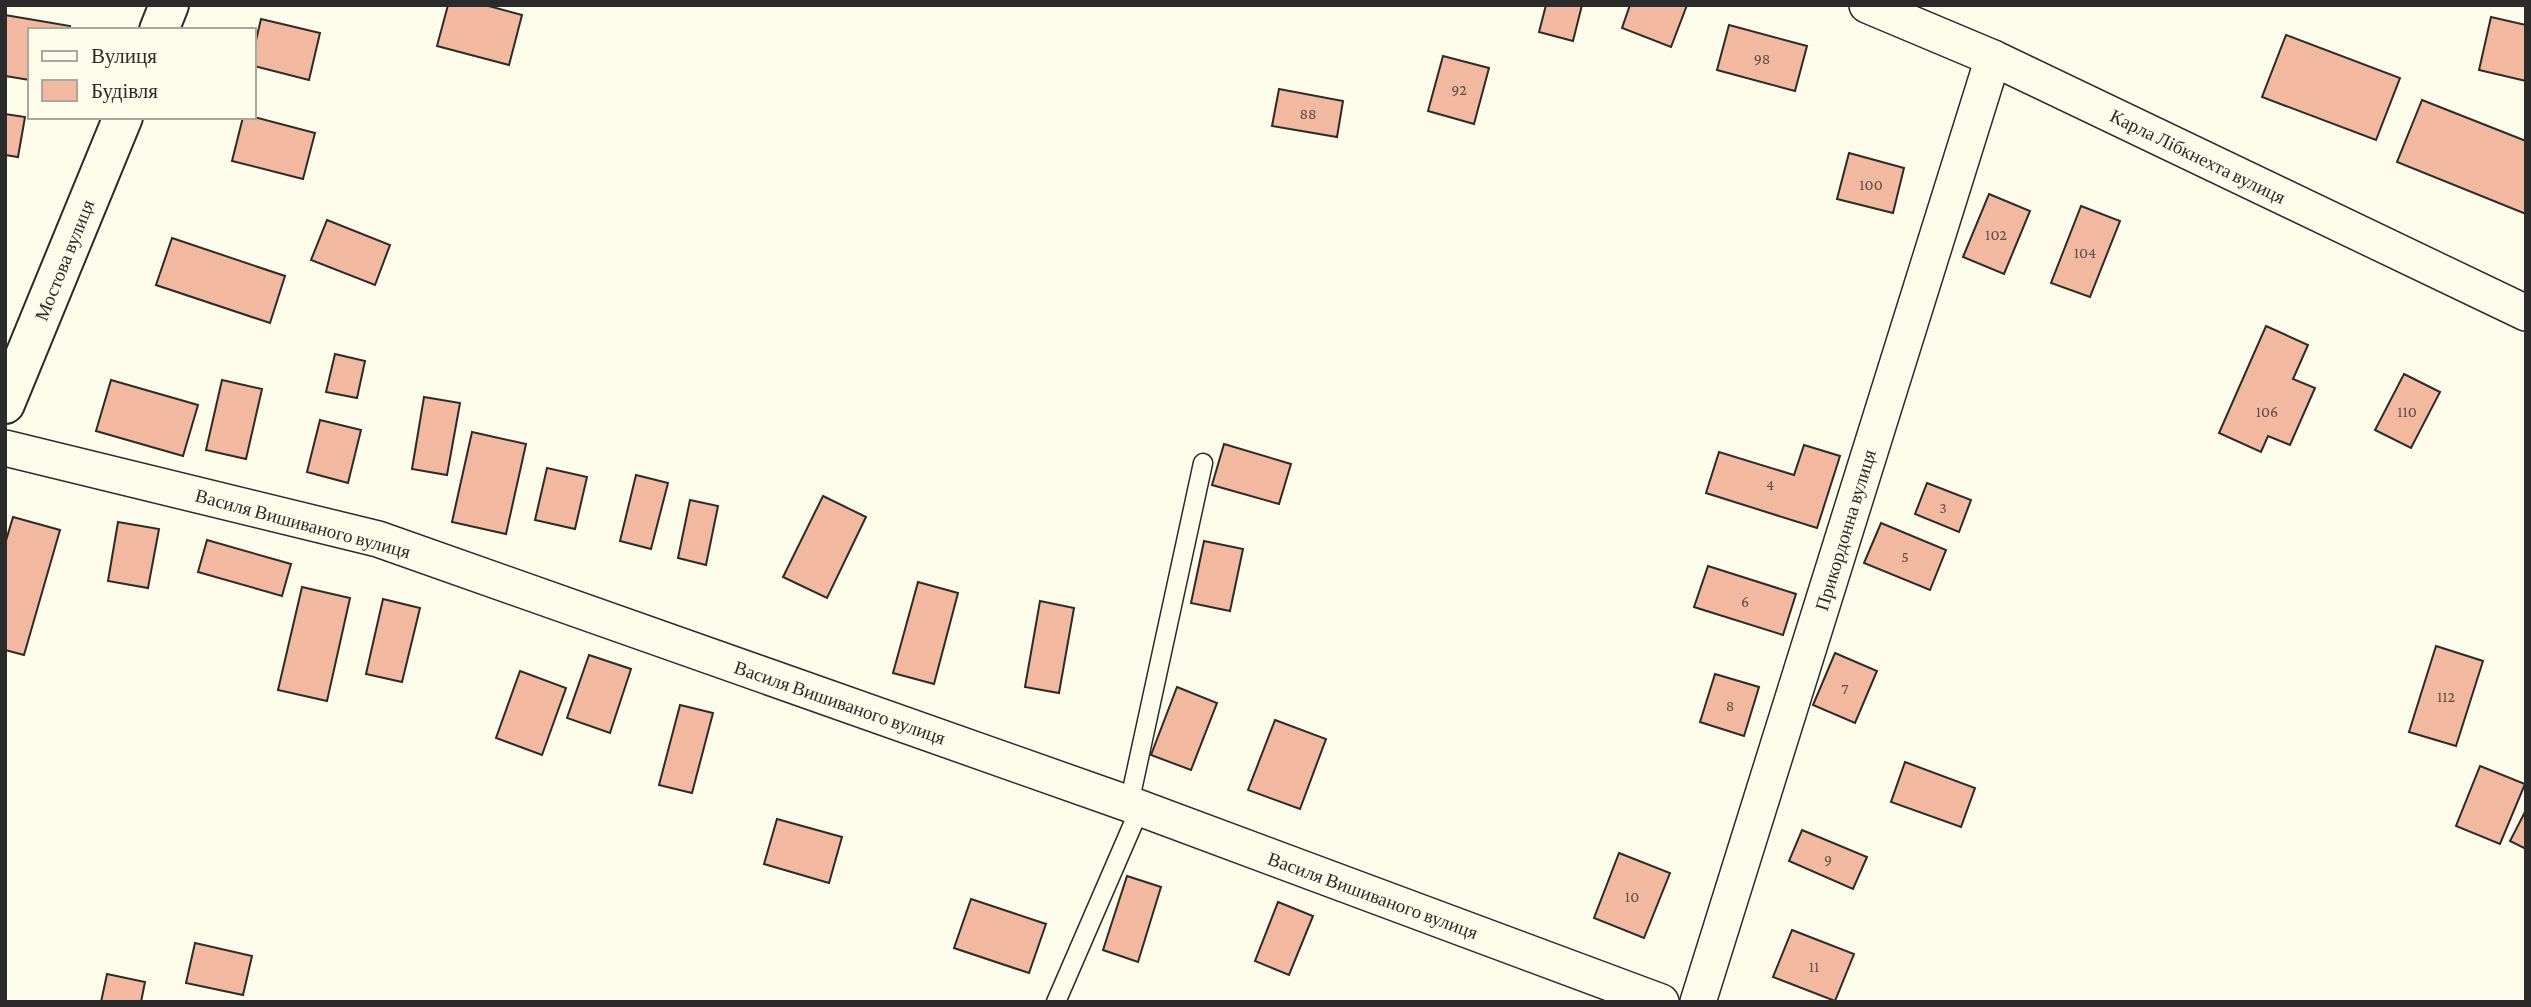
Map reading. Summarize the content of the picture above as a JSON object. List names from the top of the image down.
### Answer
{
  "streets": {
    "street": [
      "Карла Лібкнехта вулиця",
      "Мостова вулиця",
      "Василя Вишиваного вулиця",
      "Прикордонна вулиця"
    ]
  },
  "crossings": [
    ["Карла Лібкнехта вулиця", "Прикордонна вулиця"]
  ],
  "house_numbers": [
    "98",
    "92",
    "88",
    "100",
    "102",
    "104",
    "106",
    "110",
    "4",
    "3",
    "5",
    "6",
    "7",
    "112",
    "8",
    "9",
    "10",
    "11"
  ],
  "legend": ["Вулиця", "Будівля"]
}
